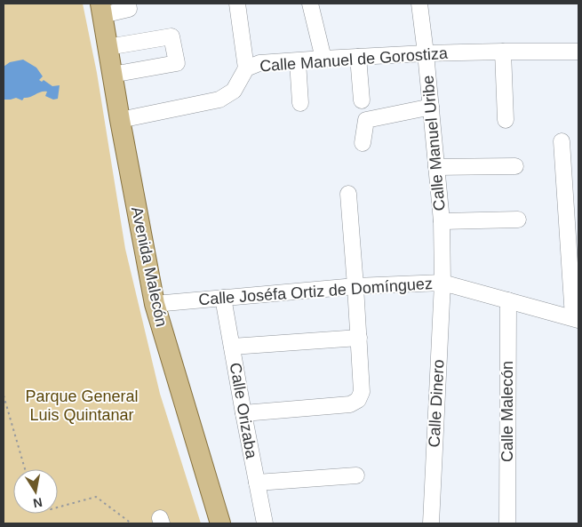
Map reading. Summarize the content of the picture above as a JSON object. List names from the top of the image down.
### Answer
{
  "streets": {
    "main road": ["Avenida Malecón"],
    "street": [
      "Calle Manuel de Gorostiza",
      "Calle Manuel Uribe",
      "Calle Joséfa Ortiz de Domínguez",
      "Calle Dinero",
      "Calle Orizaba",
      "Calle Malecón"
    ]
  },
  "crossings": [
    ["Calle Manuel de Gorostiza", "Calle Manuel Uribe"],
    ["Calle Manuel de Gorostiza", "Avenida Malecón"],
    ["Calle Manuel Uribe", "Calle Joséfa Ortiz de Domínguez"],
    ["Calle Manuel Uribe", "Calle Dinero"],
    ["Avenida Malecón", "Calle Joséfa Ortiz de Domínguez"],
    ["Calle Joséfa Ortiz de Domínguez", "Calle Dinero"],
    ["Calle Joséfa Ortiz de Domínguez", "Calle Orizaba"],
    ["Calle Joséfa Ortiz de Domínguez", "Calle Malecón"]
  ],
  "parks": ["Parque General Luis Quintanar"],
  "north": "bottom"
}
